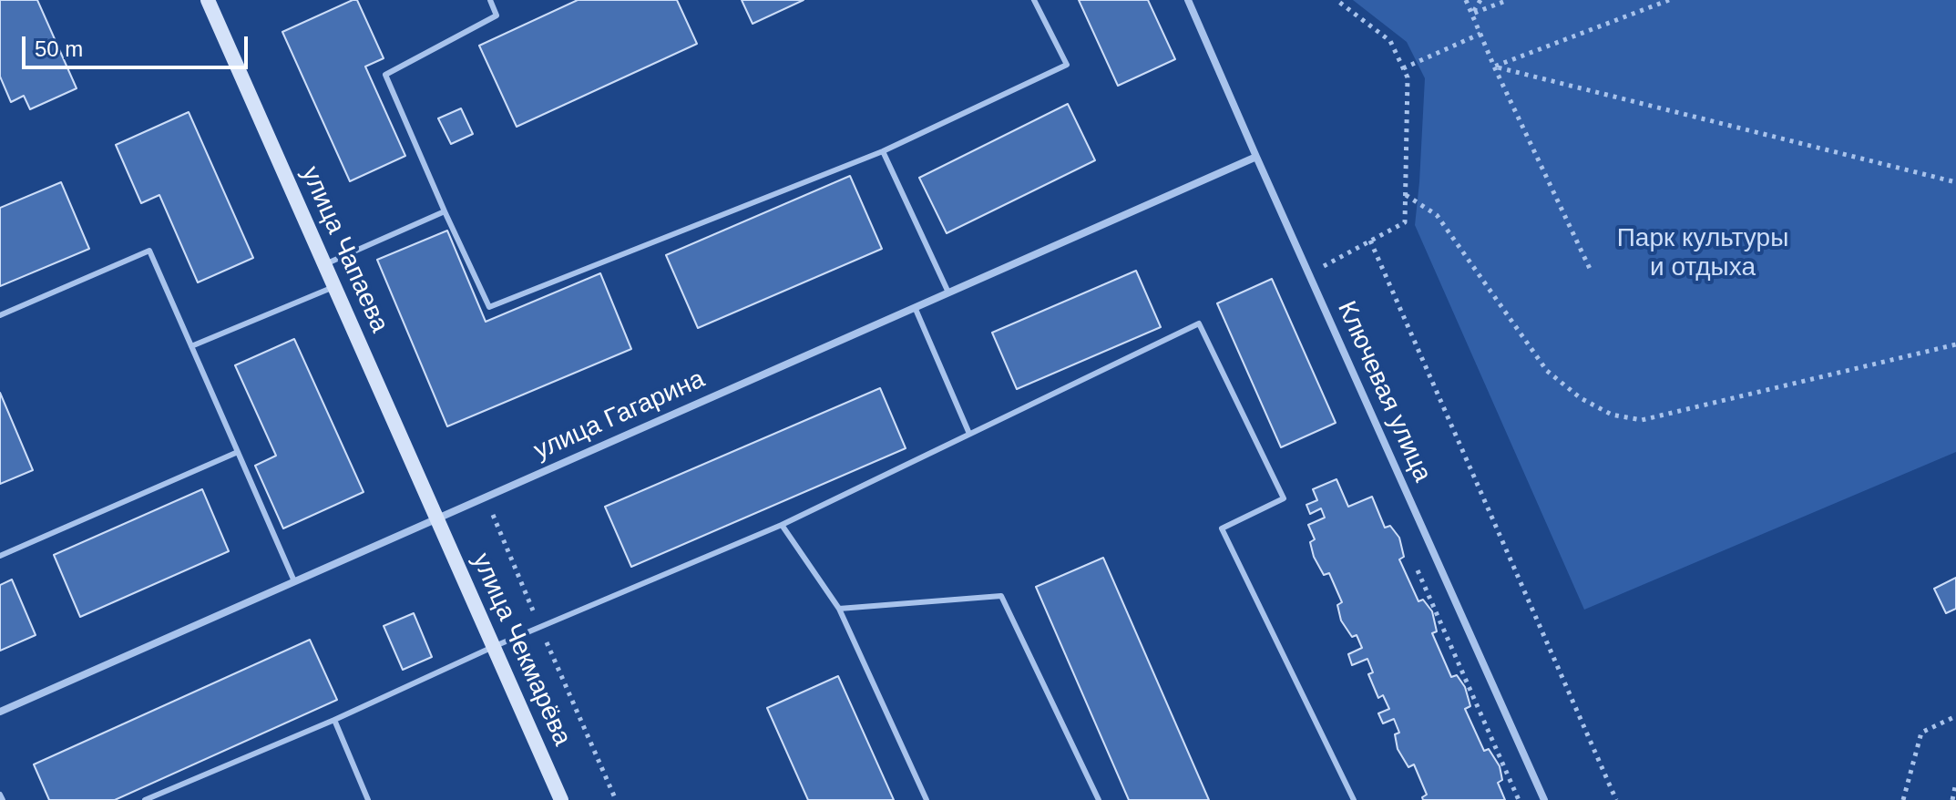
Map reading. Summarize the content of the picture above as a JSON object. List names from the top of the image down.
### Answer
{
  "streets": {
    "main road": ["улица Чапаева", "улица Чекмарёва"],
    "street": ["Ключевая улица", "улица Гагарина"]
  },
  "crossings": [
    ["улица Чапаева", "улица Гагарина"],
    ["улица Чапаева", "улица Чекмарёва"],
    ["Ключевая улица", "улица Гагарина"],
    ["улица Гагарина", "улица Чекмарёва"]
  ],
  "parks": ["Парк культуры и отдыха"],
  "scale_bar": "50 m"
}
